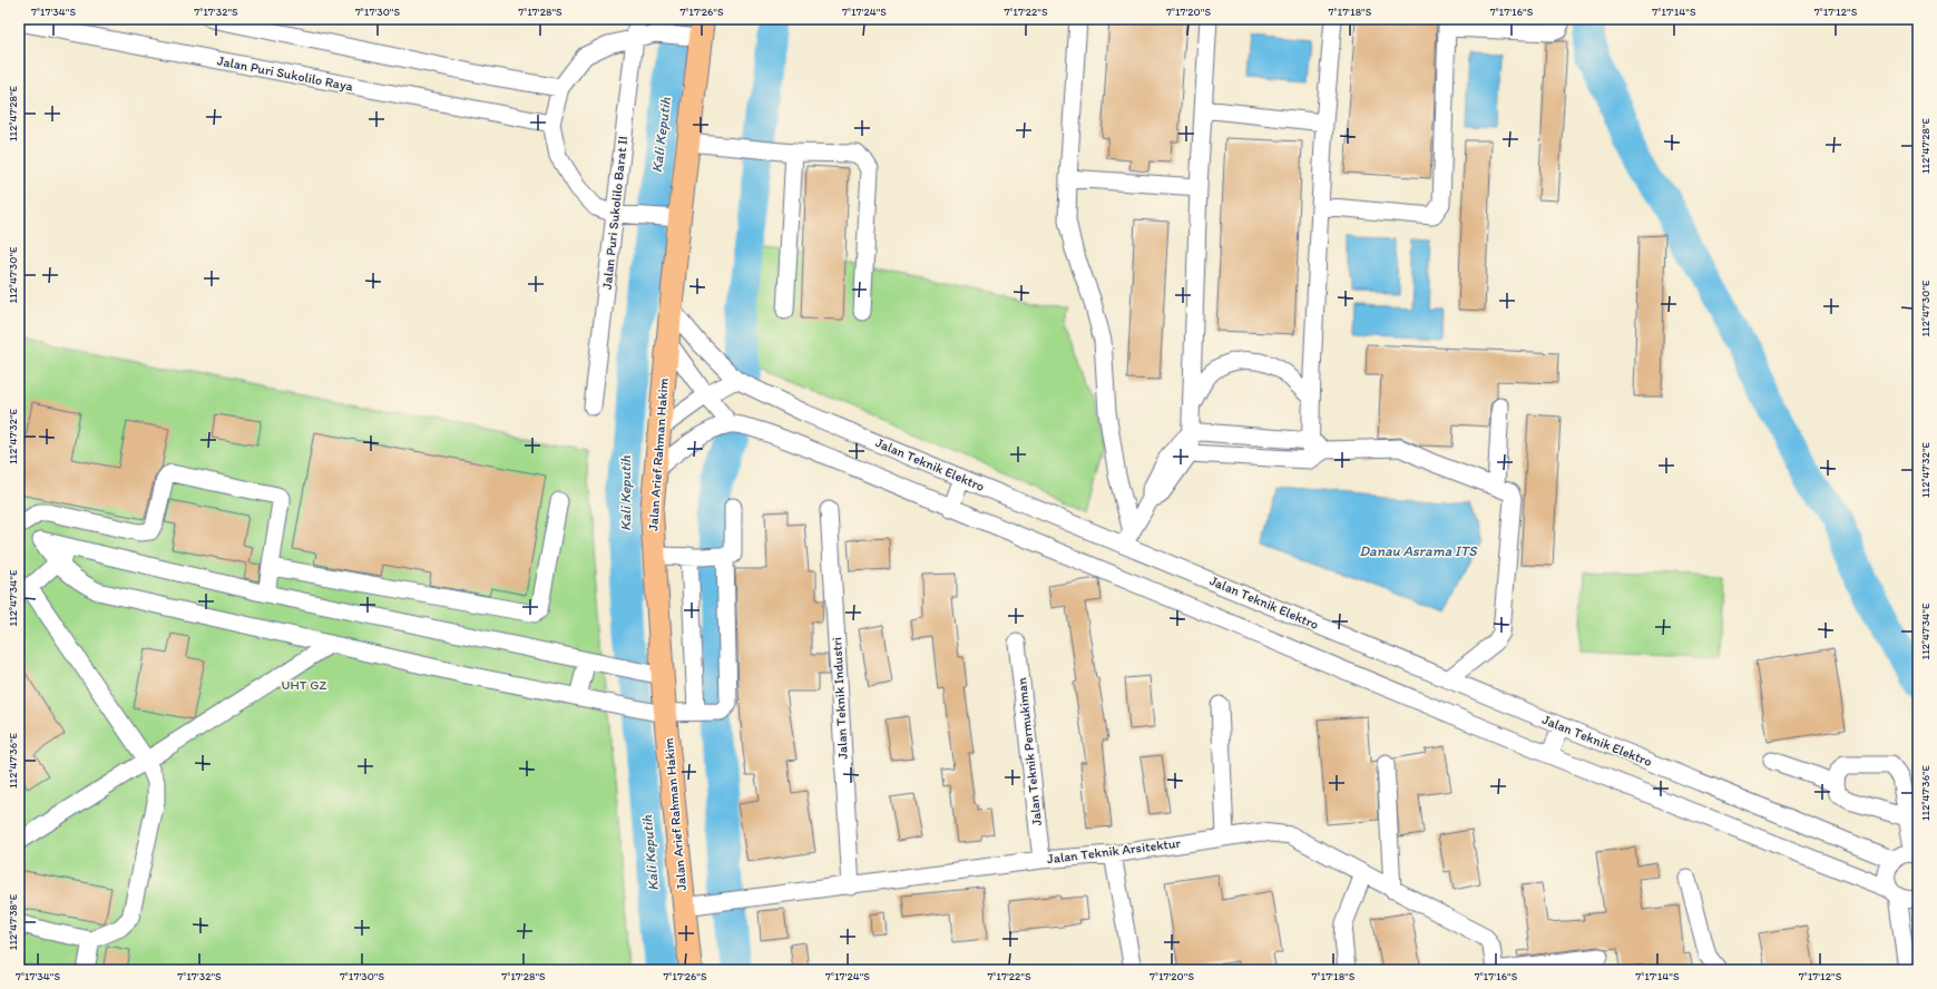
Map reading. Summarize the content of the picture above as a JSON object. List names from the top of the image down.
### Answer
{
  "streets": {
    "main road": ["Jalan Arief Rahman Hakim"],
    "street": [
      "Jalan Puri Sukolilo Raya",
      "Jalan Puri Sukolilo Barat II",
      "Jalan Teknik Elektro",
      "Jalan Teknik Industri",
      "Jalan Teknik Permukiman",
      "Jalan Teknik Arsitektur"
    ]
  },
  "crossings": [
    ["Jalan Arief Rahman Hakim", "Jalan Teknik Elektro"],
    ["Jalan Arief Rahman Hakim", "Jalan Teknik Arsitektur"],
    ["Jalan Teknik Industri", "Jalan Teknik Arsitektur"],
    ["Jalan Teknik Permukiman", "Jalan Teknik Arsitektur"]
  ],
  "water": ["Kali Keputih", "Danau Asrama ITS"],
  "parks": ["UHT GZ"],
  "coordinates": [
    "7°17'34\"S",
    "7°17'32\"S",
    "7°17'30\"S",
    "7°17'28\"S",
    "7°17'26\"S",
    "7°17'24\"S",
    "7°17'22\"S",
    "7°17'20\"S",
    "7°17'18\"S",
    "7°17'16\"S",
    "7°17'14\"S",
    "7°17'12\"S",
    "112°47'28\"E",
    "112°47'30\"E",
    "112°47'32\"E",
    "112°47'34\"E",
    "112°47'36\"E",
    "112°47'38\"E"
  ]
}
